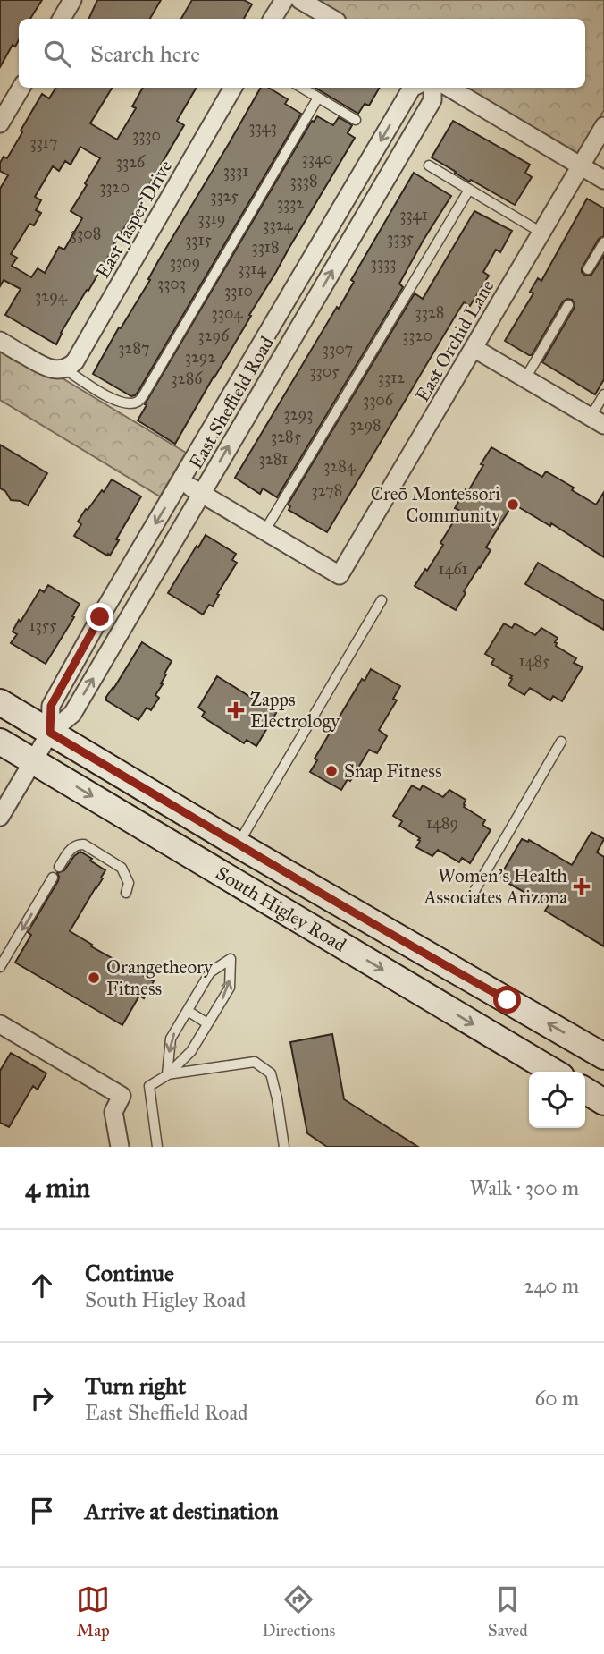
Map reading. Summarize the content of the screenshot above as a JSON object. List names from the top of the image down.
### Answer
{
  "streets": {
    "main road": ["South Higley Road"],
    "street": ["East Jasper Drive", "East Orchid Lane", "East Sheffield Road"]
  },
  "crossings": [
    ["East Sheffield Road", "South Higley Road"]
  ],
  "places": {
    "other": ["Creō Montessori Community", "Snap Fitness", "Orangetheory Fitness"],
    "health": ["Zapps Electrology", "Women's Health Associates Arizona"]
  },
  "house_numbers": [
    "3343",
    "3330",
    "3317",
    "3340",
    "3326",
    "3331",
    "3338",
    "3320",
    "3325",
    "3332",
    "3341",
    "3319",
    "3324",
    "3308",
    "3335",
    "3315",
    "3318",
    "3309",
    "3333",
    "3314",
    "3303",
    "3310",
    "3294",
    "3328",
    "3304",
    "3296",
    "3320",
    "3287",
    "3307",
    "3292",
    "3305",
    "3312",
    "3286",
    "3306",
    "3293",
    "3298",
    "3285",
    "3281",
    "3284",
    "3278",
    "1461",
    "1355",
    "1485",
    "1489"
  ],
  "page": {
    "search": "Search here",
    "heading": ["4 min", "Walk · 300 m"],
    "list": [
      ["Continue", "South Higley Road", "240 m"],
      ["Turn right", "East Sheffield Road", "60 m"],
      "Arrive at destination"
    ],
    "nav": ["Map", "Directions", "Saved"]
  }
}
